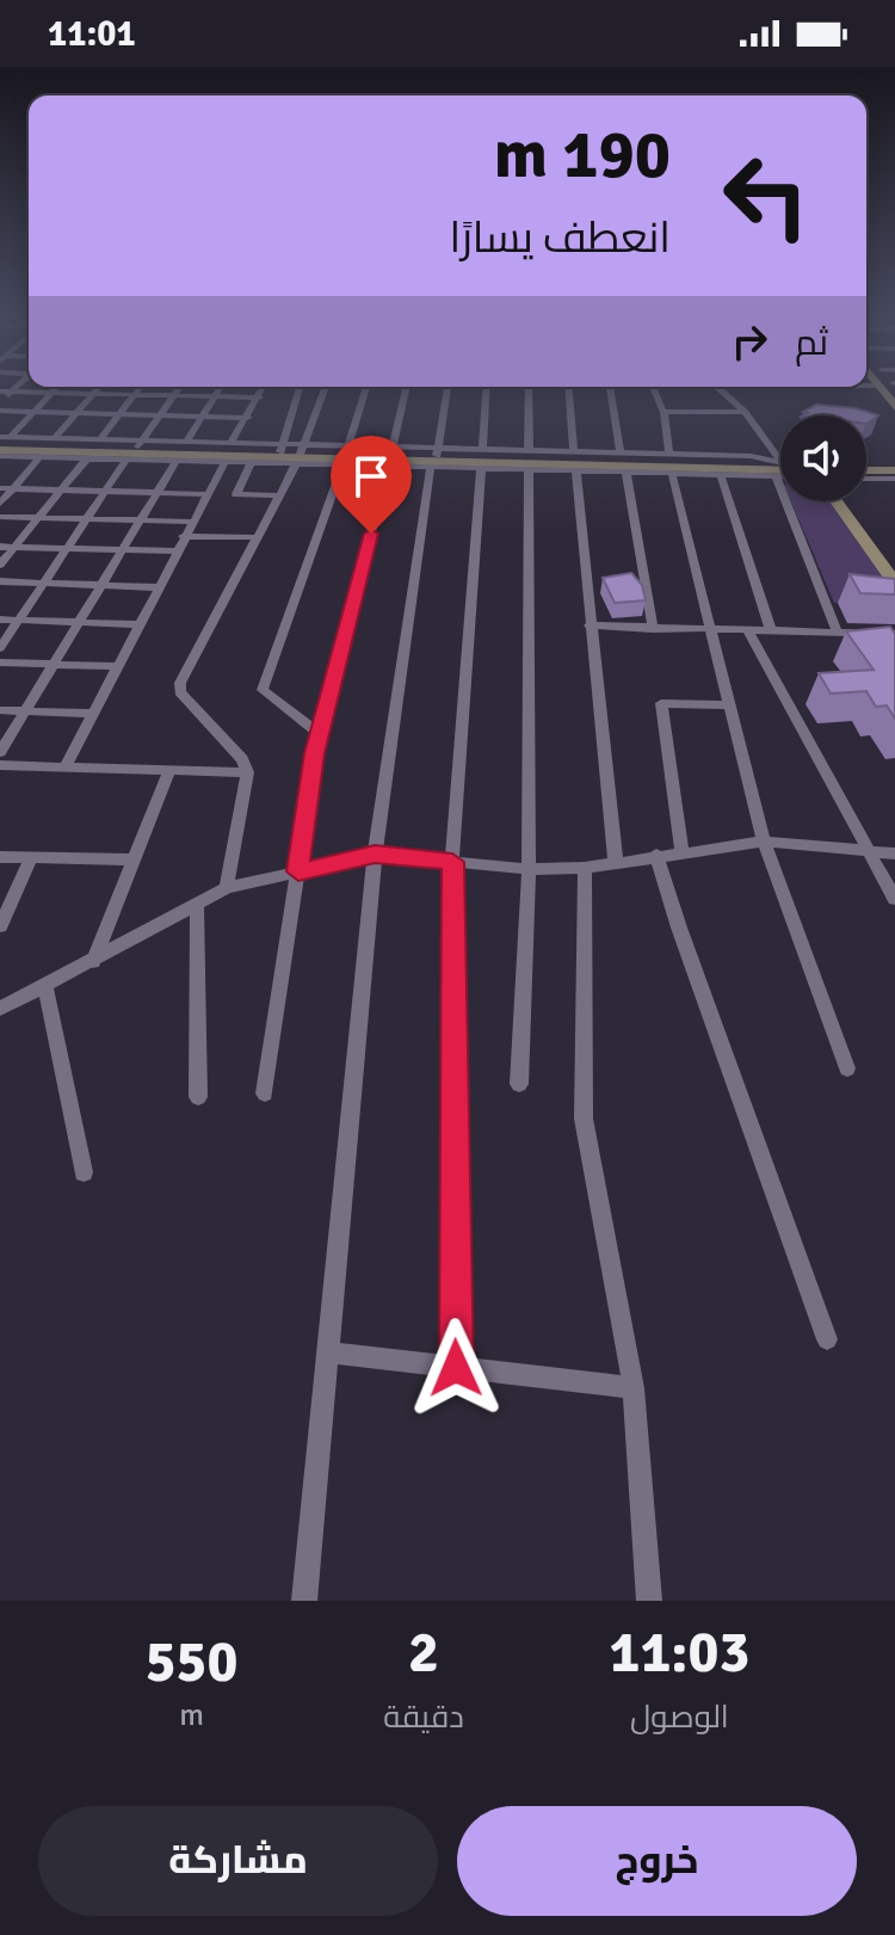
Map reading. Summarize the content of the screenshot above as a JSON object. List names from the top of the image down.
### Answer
{
  "page": {
    "status": "11:01",
    "turn": ["190 m", "انعطف يسارًا"],
    "then": "ثم",
    "eta": [
      "11:03",
      "الوصول",
      "2",
      "دقيقة",
      "550",
      "m"
    ],
    "buttons": ["خروج", "مشاركة"]
  }
}
